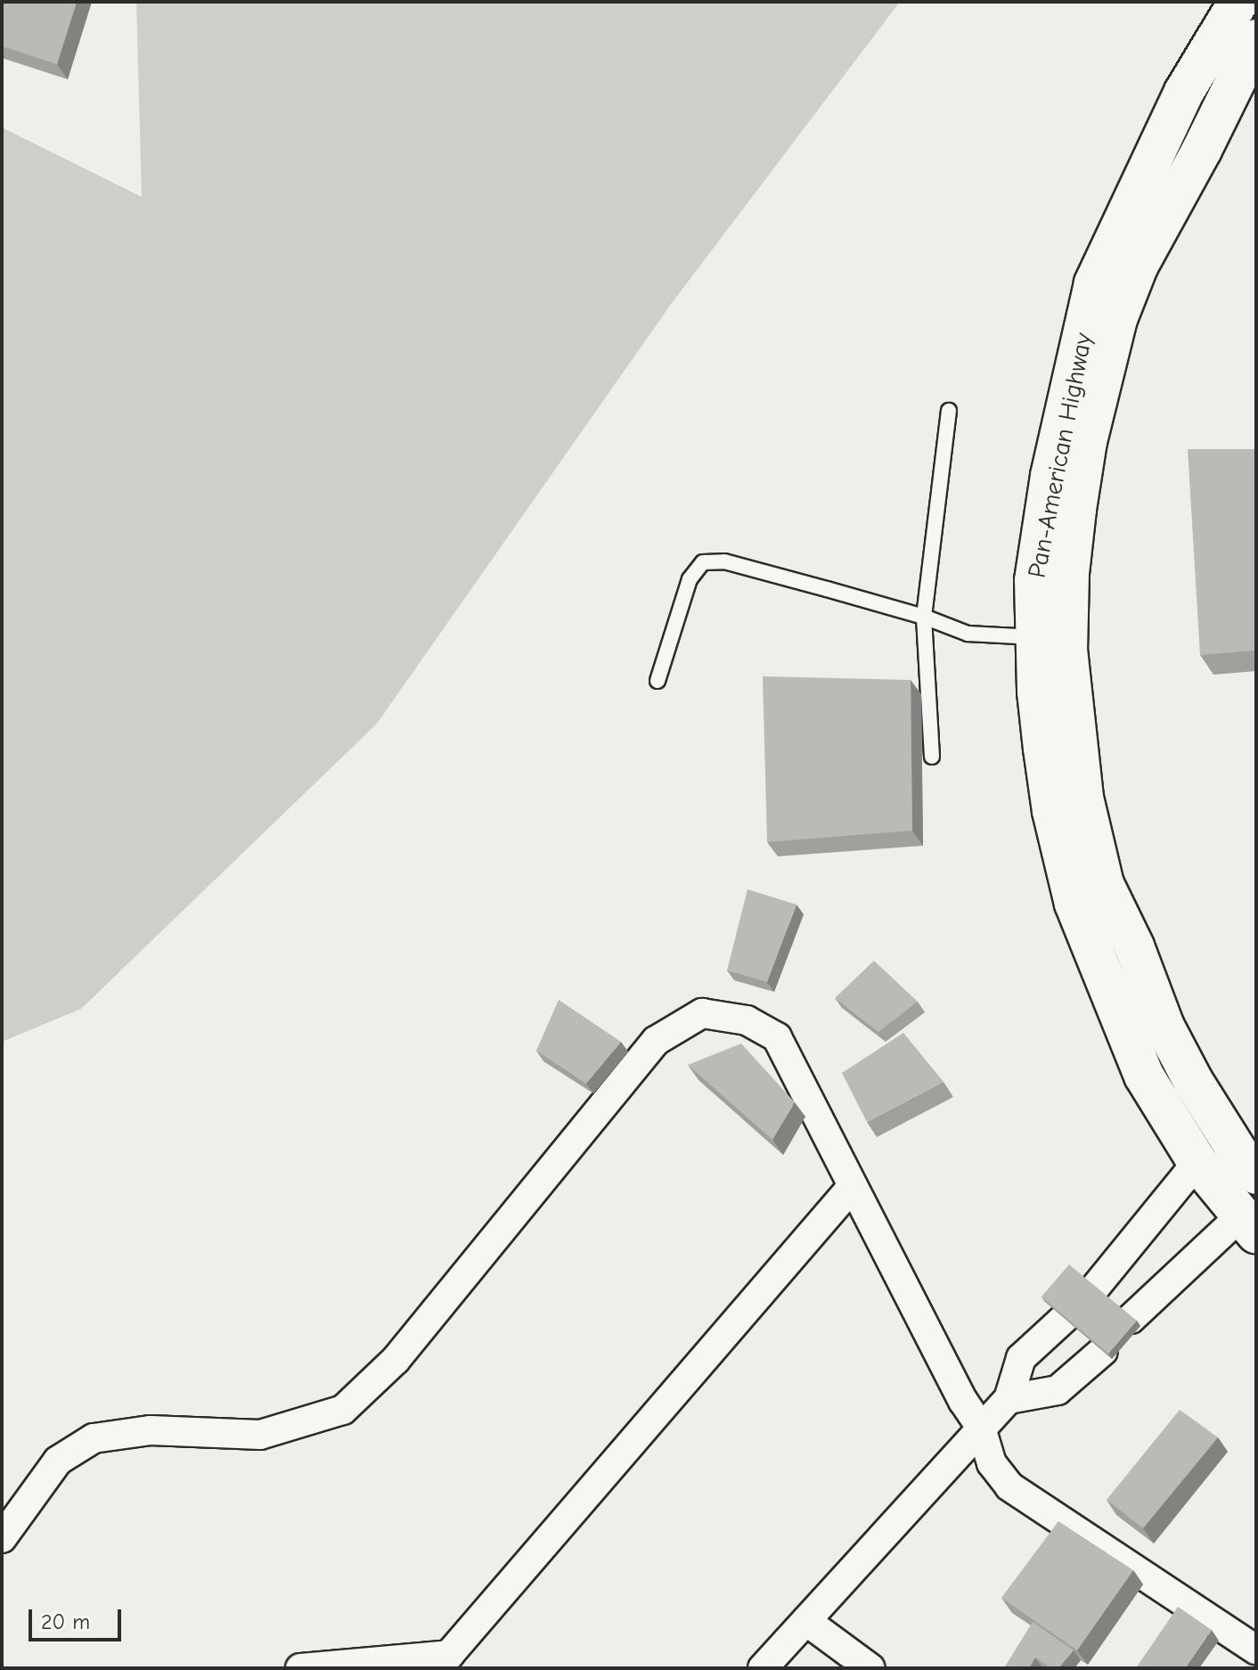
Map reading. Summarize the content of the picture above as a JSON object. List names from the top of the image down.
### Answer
{
  "streets": {
    "highway": ["Pan-American Highway"]
  },
  "scale_bar": "20 m"
}
